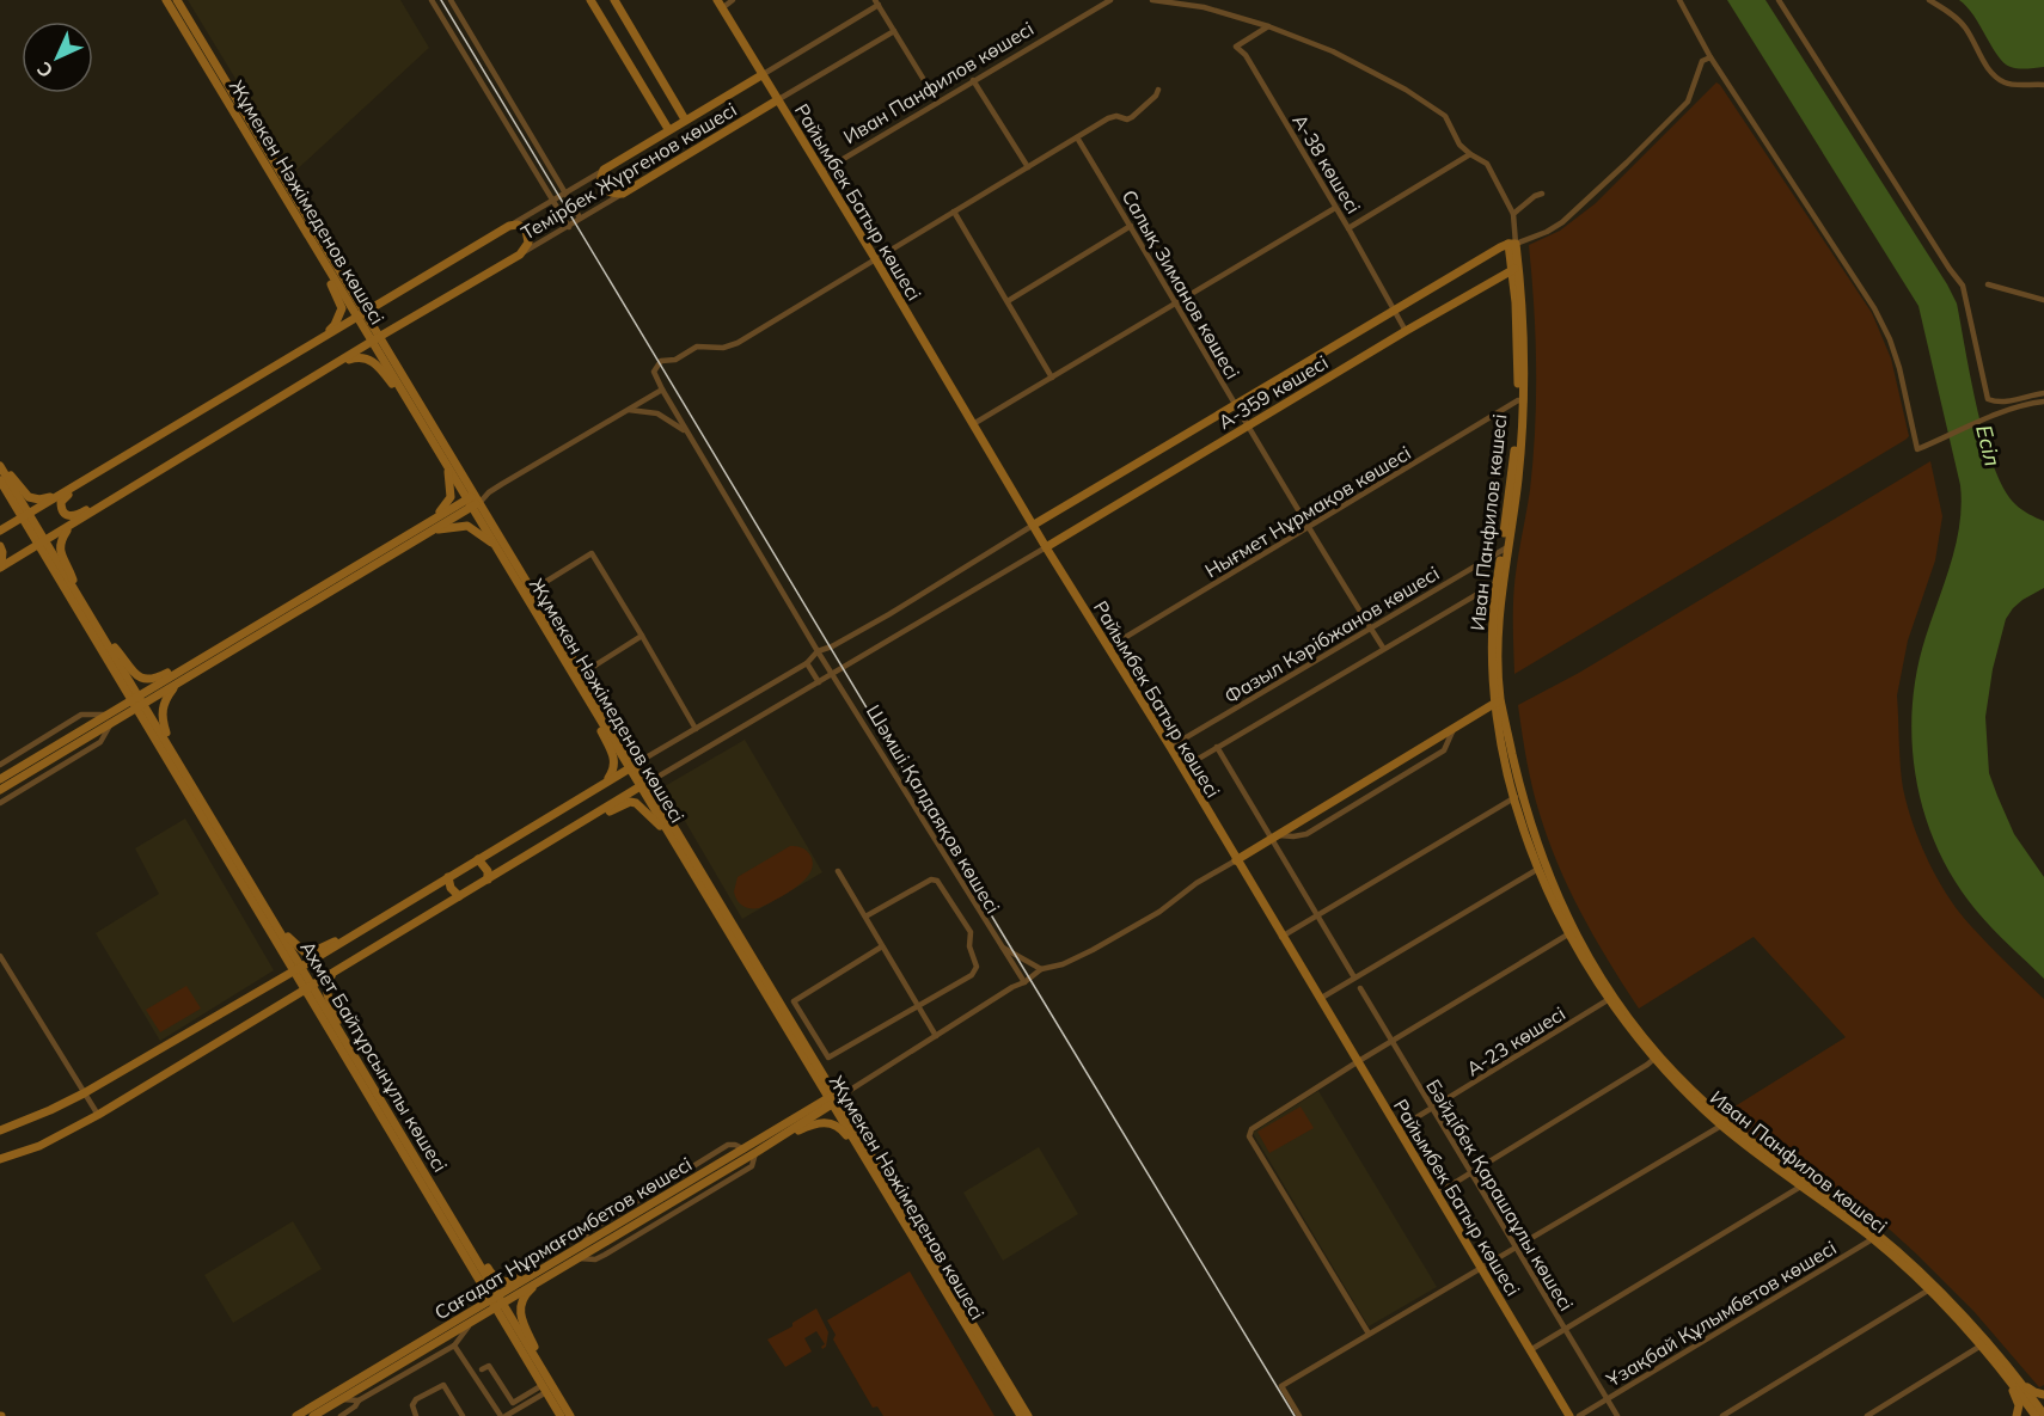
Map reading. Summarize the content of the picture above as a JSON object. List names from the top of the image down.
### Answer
{
  "streets": {
    "street": [
      "Иван Панфилов көшесі",
      "А-38 көшесі",
      "Темірбек Жүргенов көшесі",
      "Жұмекен Нәжімеденов көшесі",
      "Райымбек Батыр көшесі",
      "Салық Зиманов көшесі",
      "А-359 көшесі",
      "Нығмет Нұрмақов көшесі",
      "Фазыл Кәрібжанов көшесі",
      "Шәмші Қалдаяқов көшесі",
      "А-23 көшесі",
      "Ахмет Байтұрсынұлы көшесі",
      "Бәйдібек Қарашаұлы көшесі",
      "Сағадат Нұрмағамбетов көшесі",
      "Ұзақбай Құлымбетов көшесі"
    ]
  },
  "crossings": [
    ["Иван Панфилов көшесі", "Райымбек Батыр көшесі"],
    ["Иван Панфилов көшесі", "А-359 көшесі"],
    ["Иван Панфилов көшесі", "Нығмет Нұрмақов көшесі"],
    ["Иван Панфилов көшесі", "Фазыл Кәрібжанов көшесі"],
    ["Иван Панфилов көшесі", "А-23 көшесі"],
    ["Иван Панфилов көшесі", "Ұзақбай Құлымбетов көшесі"],
    ["А-38 көшесі", "А-359 көшесі"],
    ["Темірбек Жүргенов көшесі", "Жұмекен Нәжімеденов көшесі"],
    ["Темірбек Жүргенов көшесі", "Райымбек Батыр көшесі"],
    ["Жұмекен Нәжімеденов көшесі", "Сағадат Нұрмағамбетов көшесі"],
    ["Райымбек Батыр көшесі", "А-359 көшесі"],
    ["Райымбек Батыр көшесі", "Нығмет Нұрмақов көшесі"],
    ["Райымбек Батыр көшесі", "Фазыл Кәрібжанов көшесі"],
    ["Райымбек Батыр көшесі", "А-23 көшесі"],
    ["Салық Зиманов көшесі", "А-359 көшесі"],
    ["Салық Зиманов көшесі", "Нығмет Нұрмақов көшесі"],
    ["Салық Зиманов көшесі", "Фазыл Кәрібжанов көшесі"],
    ["Шәмші Қалдаяқов көшесі", "Сағадат Нұрмағамбетов көшесі"],
    ["А-23 көшесі", "Бәйдібек Қарашаұлы көшесі"],
    ["Ахмет Байтұрсынұлы көшесі", "Сағадат Нұрмағамбетов көшесі"],
    ["Бәйдібек Қарашаұлы көшесі", "Ұзақбай Құлымбетов көшесі"]
  ],
  "water": ["Есіл"],
  "north": "bottom left"
}
